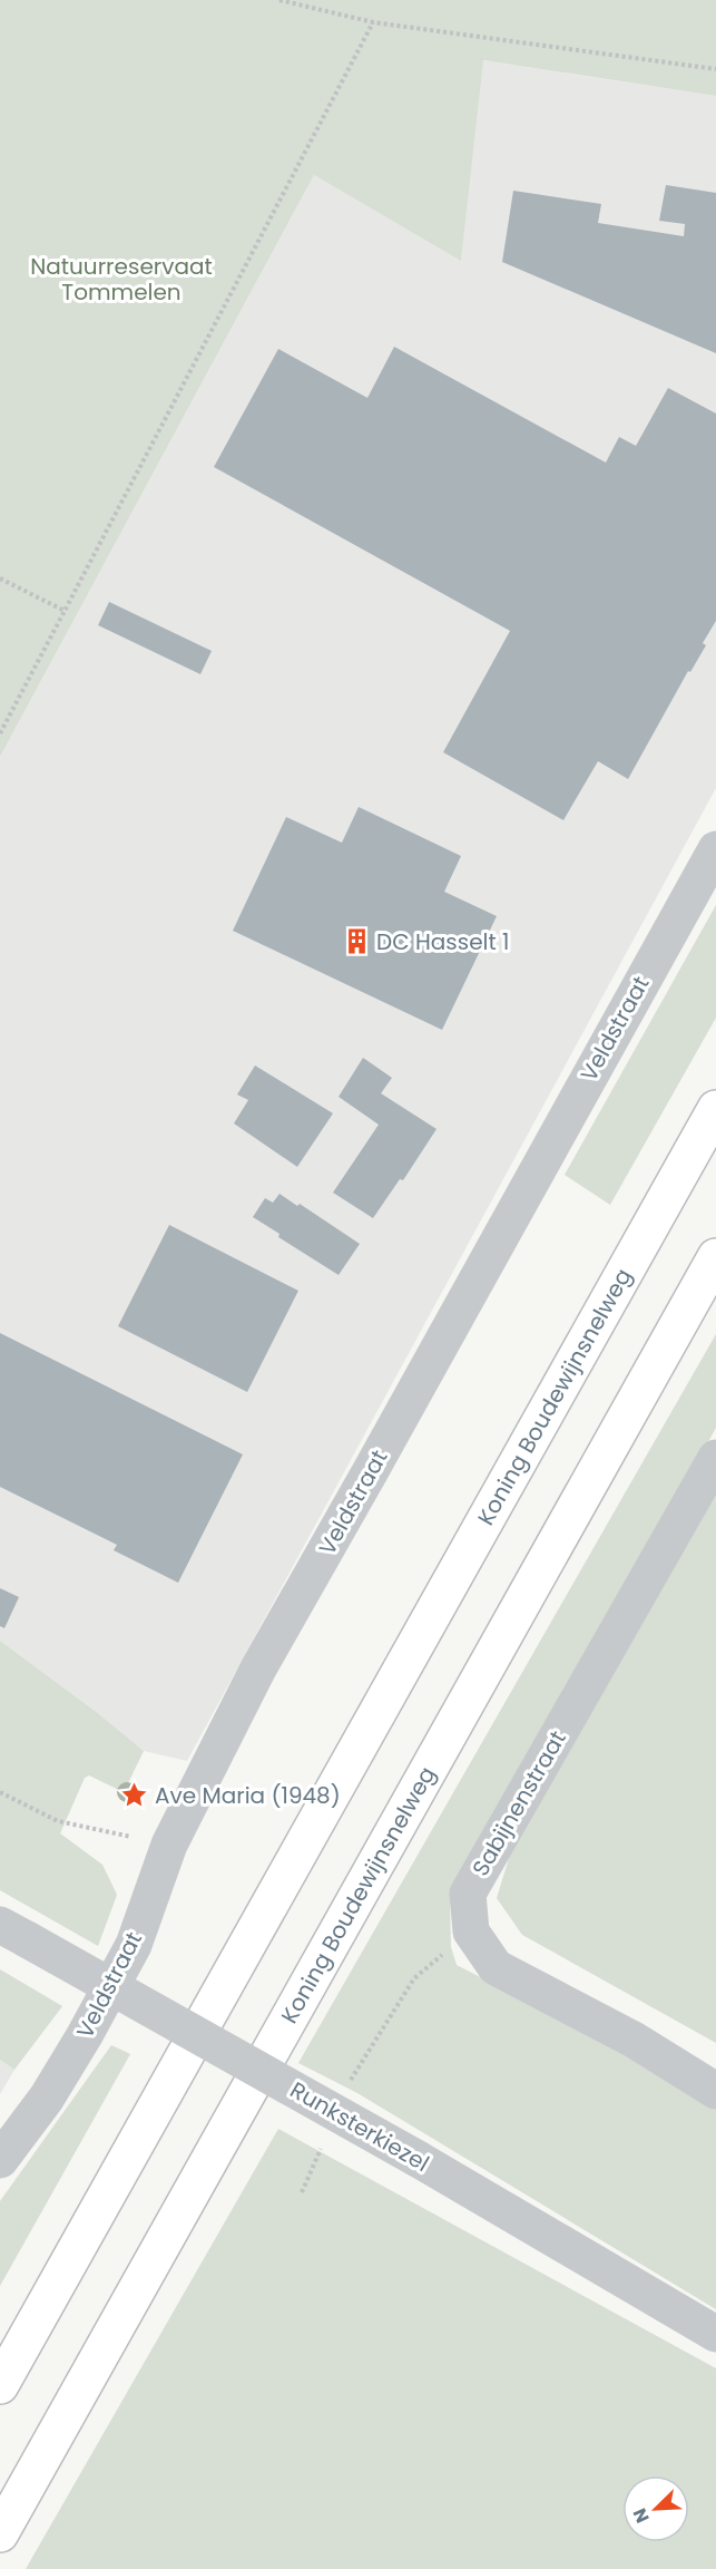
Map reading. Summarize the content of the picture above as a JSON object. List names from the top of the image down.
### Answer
{
  "streets": {
    "highway": ["Koning Boudewijnsnelweg"],
    "street": ["Veldstraat", "Sabijnenstraat", "Runksterkiezel"]
  },
  "parks": ["Natuurreservaat Tommelen"],
  "places": {
    "building": ["DC Hasselt 1"],
    "place": ["Ave Maria (1948)"]
  },
  "north": "bottom left"
}
